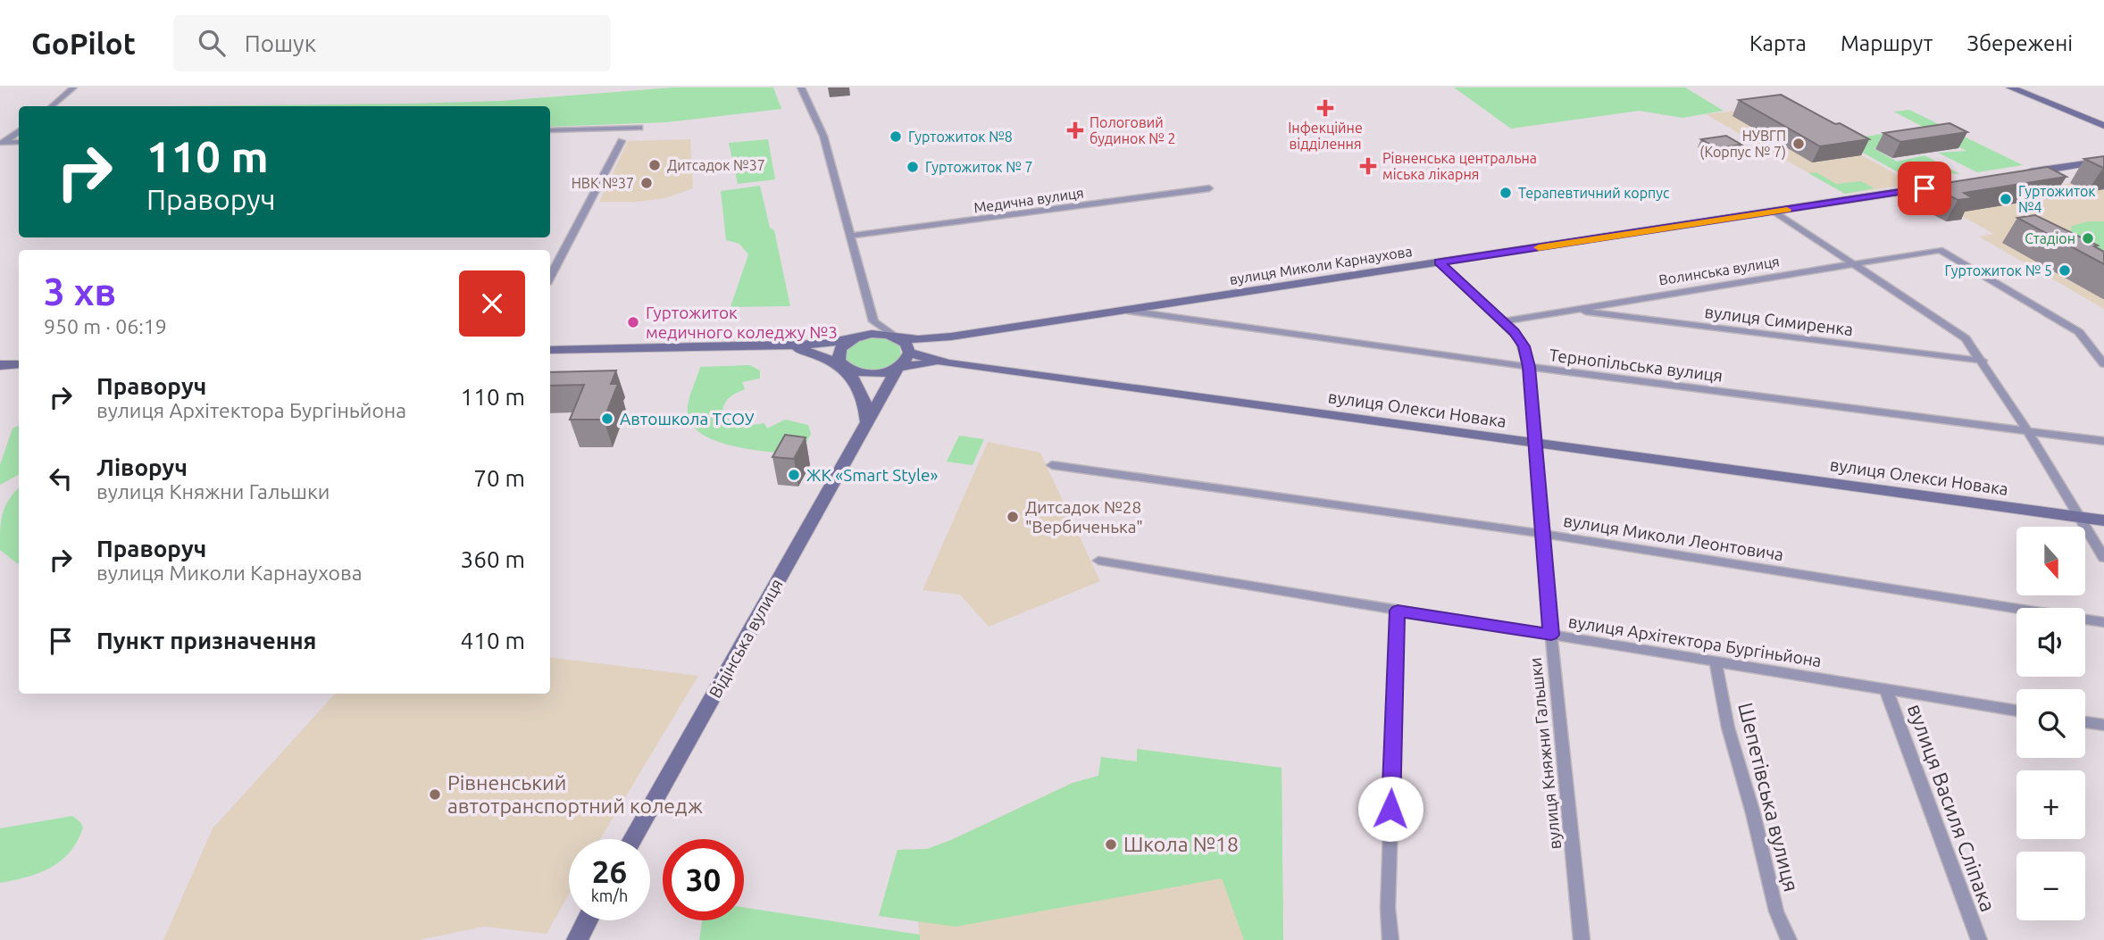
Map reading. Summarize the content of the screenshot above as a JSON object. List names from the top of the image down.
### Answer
{
  "streets": {
    "main road": ["вулиця Миколи Карнаухова", "вулиця Олекси Новака", "Відінська вулиця"],
    "street": [
      "Медична вулиця",
      "Волинська вулиця",
      "вулиця Симиренка",
      "Тернопільська вулиця",
      "вулиця Миколи Леонтовича",
      "вулиця Архітектора Бургіньйона",
      "вулиця Княжни Гальшки",
      "Шепетівська вулиця",
      "вулиця Василя Сліпака"
    ]
  },
  "crossings": [
    ["вулиця Миколи Карнаухова", "Тернопільська вулиця"],
    ["вулиця Миколи Карнаухова", "вулиця Олекси Новака"],
    ["вулиця Миколи Карнаухова", "Відінська вулиця"],
    ["вулиця Миколи Карнаухова", "вулиця Княжни Гальшки"],
    ["Волинська вулиця", "вулиця Симиренка"],
    ["Волинська вулиця", "вулиця Княжни Гальшки"],
    ["Тернопільська вулиця", "вулиця Княжни Гальшки"],
    ["вулиця Олекси Новака", "Відінська вулиця"],
    ["вулиця Олекси Новака", "вулиця Княжни Гальшки"],
    ["вулиця Миколи Леонтовича", "вулиця Княжни Гальшки"],
    ["вулиця Архітектора Бургіньйона", "вулиця Княжни Гальшки"],
    ["вулиця Архітектора Бургіньйона", "Шепетівська вулиця"],
    ["вулиця Архітектора Бургіньйона", "вулиця Василя Сліпака"]
  ],
  "places": {
    "health": ["Інфекційне відділення", "Пологовий будинок № 2", "Рівненська центральна міська лікарня"],
    "other": [
      "Гуртожиток №8",
      "НУВГП (Корпус № 7)",
      "Дитсадок №37",
      "Гуртожиток № 7",
      "НВК №37",
      "Терапевтичний корпус",
      "Гуртожиток №4",
      "Стадіон",
      "Гуртожиток № 5",
      "Гуртожиток медичного коледжу №3",
      "Автошкола ТСОУ",
      "ЖК «Smart Style»",
      "Дитсадок №28 \"Вербиченька\"",
      "Рівненський автотранспортний коледж",
      "Школа №18"
    ]
  },
  "north": "bottom",
  "page": {
    "header": "GoPilot",
    "search": "Пошук",
    "nav": ["Карта", "Маршрут", "Збережені"],
    "turn": ["110 m", "Праворуч"],
    "heading": ["3 хв", "950 m · 06:19"],
    "list": [
      {
        "name": "Праворуч",
        "note": "вулиця Архітектора Бургіньйона",
        "value": "110 m"
      },
      {
        "name": "Ліворуч",
        "note": "вулиця Княжни Гальшки",
        "value": "70 m"
      },
      {
        "name": "Праворуч",
        "note": "вулиця Миколи Карнаухова",
        "value": "360 m"
      },
      {
        "name": "Пункт призначення",
        "value": "410 m"
      }
    ],
    "map_buttons": ["+", "−"],
    "speed": "26 km/h",
    "limit": "30"
  }
}
